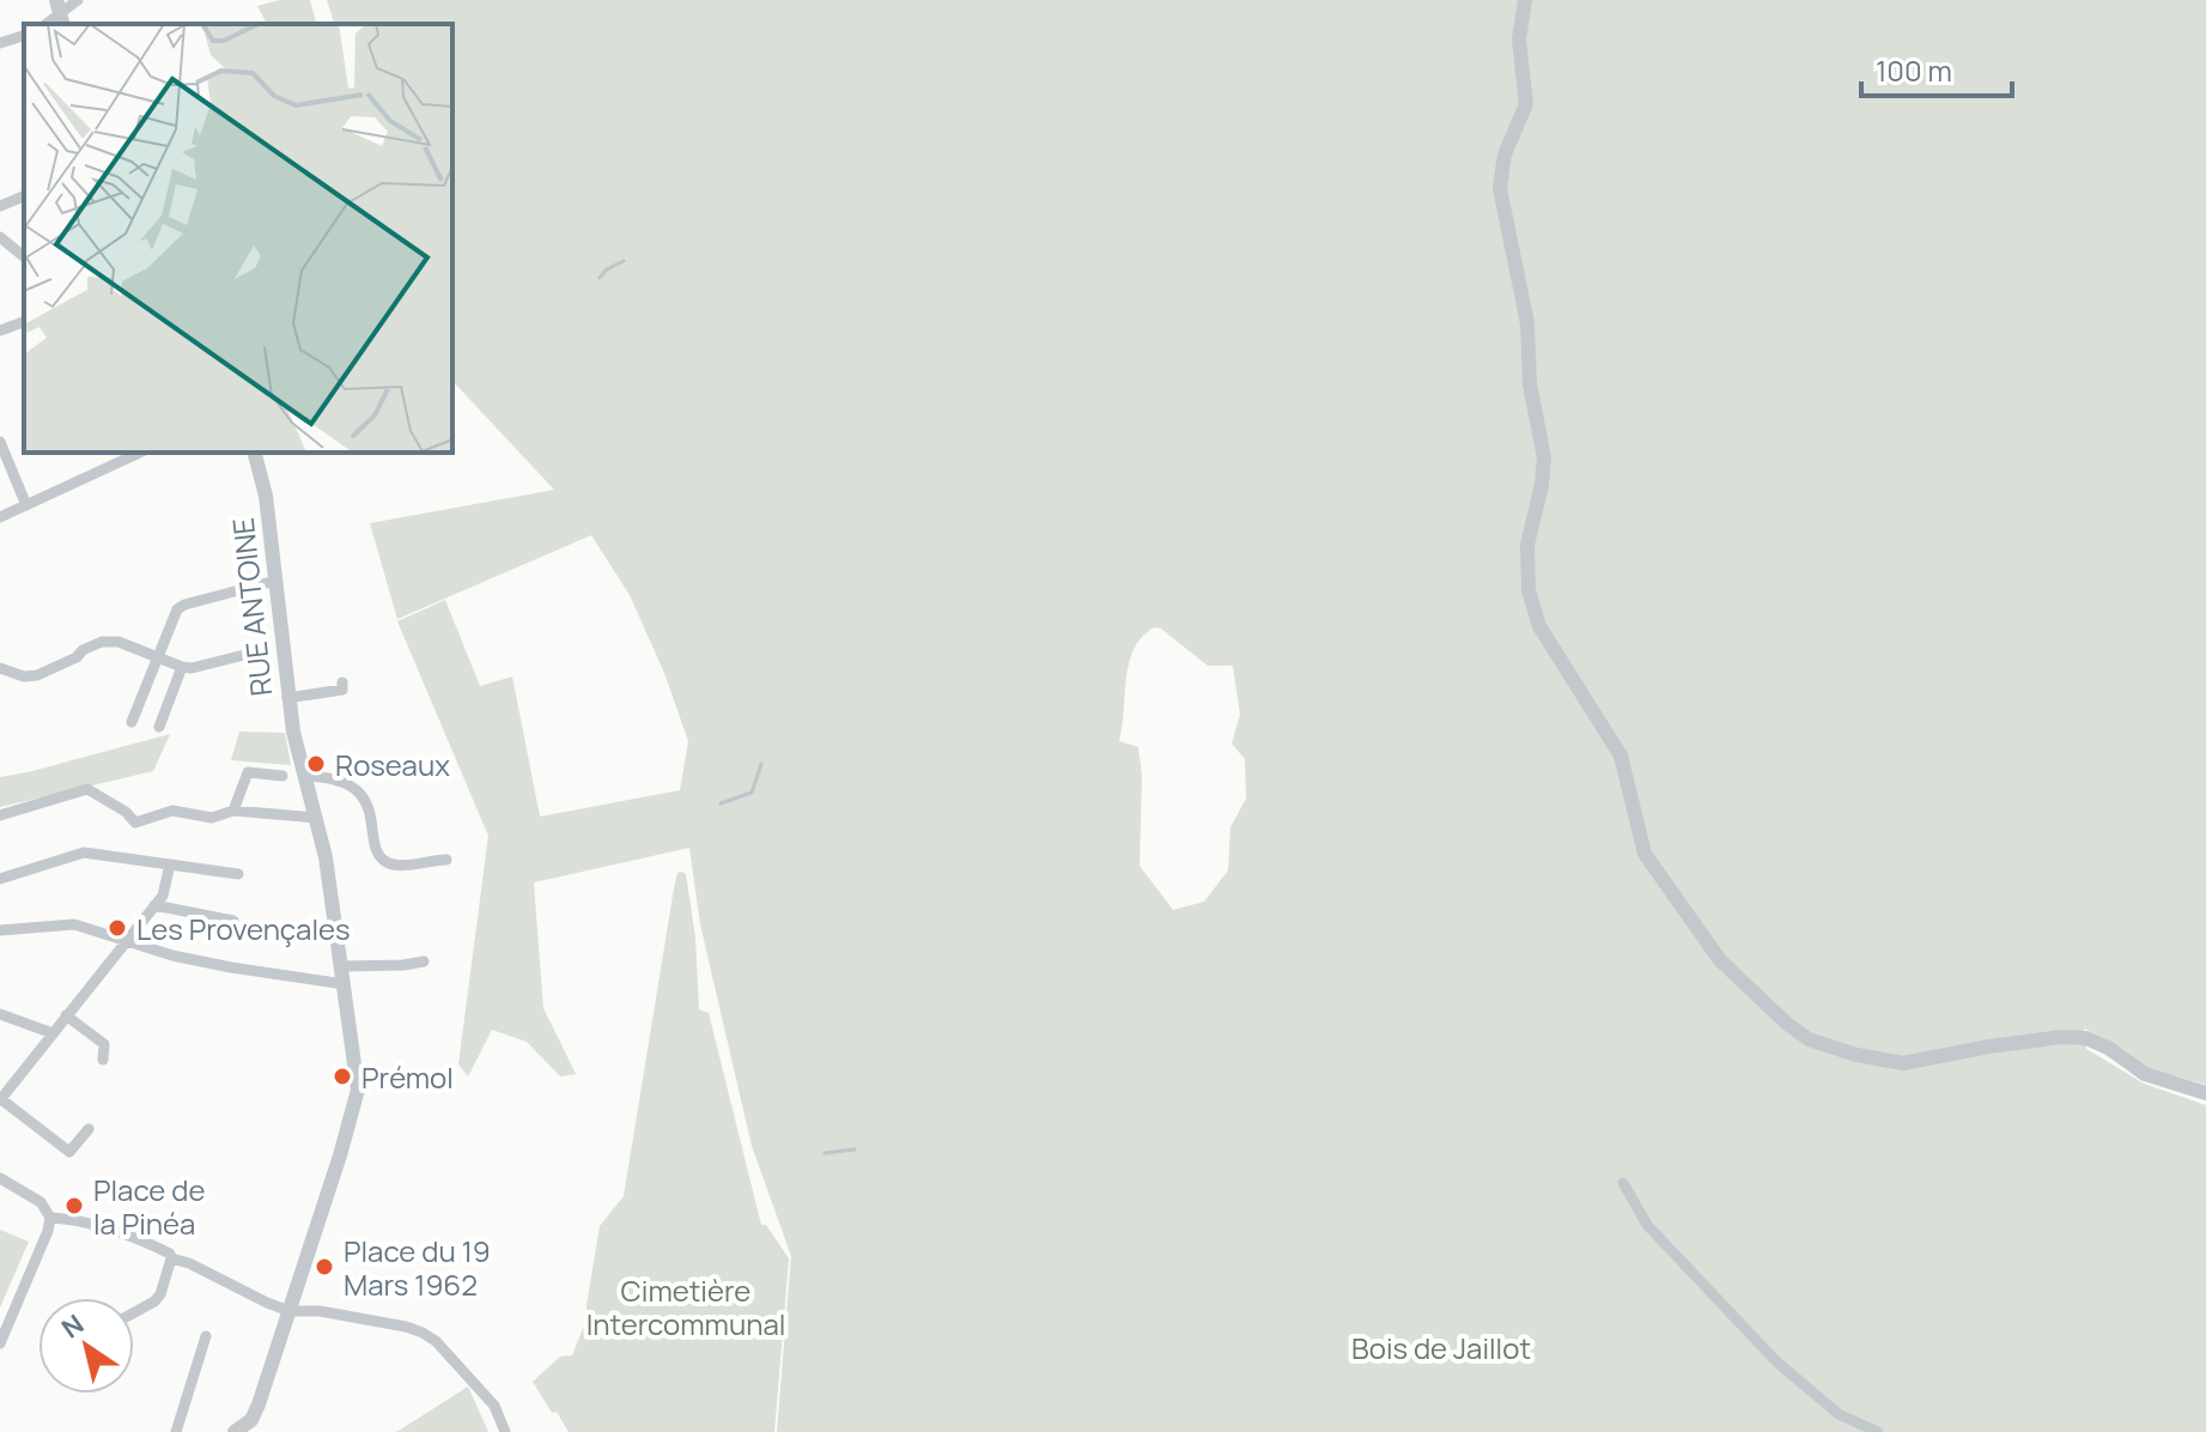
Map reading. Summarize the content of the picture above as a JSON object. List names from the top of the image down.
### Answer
{
  "streets": {
    "street": ["RUE ANTOINE"]
  },
  "parks": ["Cimetière Intercommunal", "Bois de Jaillot"],
  "places": [
    "Roseaux",
    "Les Provençales",
    "Prémol",
    "Place de la Pinéa",
    "Place du 19 Mars 1962"
  ],
  "scale_bar": "100 m",
  "north": "top left"
}
